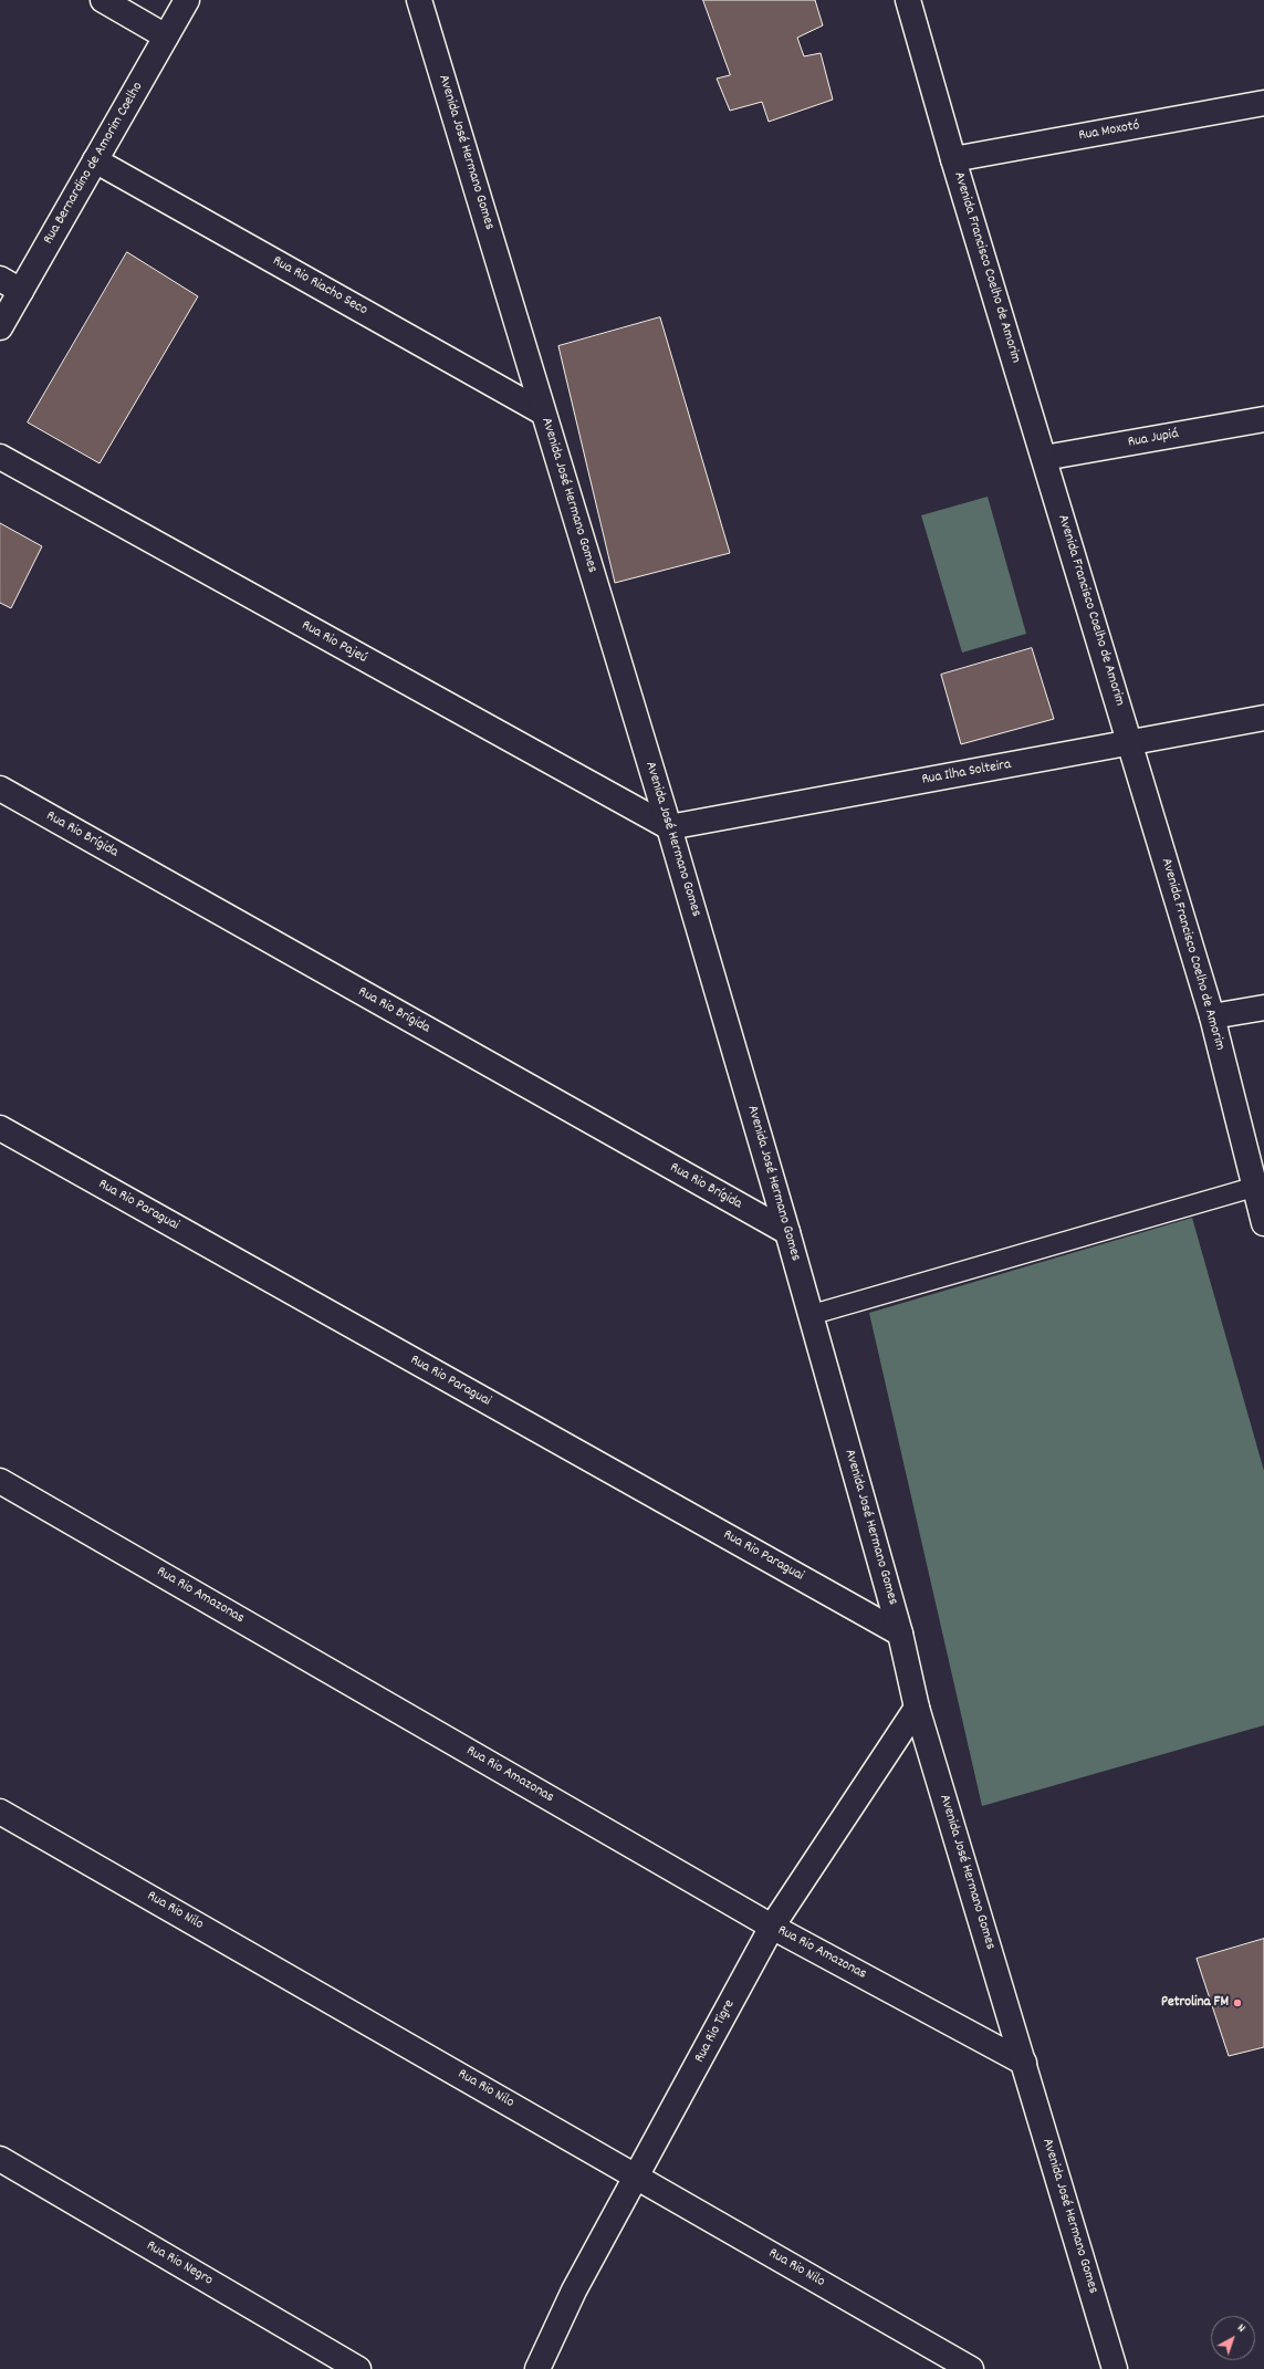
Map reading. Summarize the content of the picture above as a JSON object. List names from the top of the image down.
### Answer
{
  "streets": {
    "street": [
      "Rua Moxotó",
      "Avenida José Hermano Gomes",
      "Rua Bernardino de Amorim Coelho",
      "Avenida Francisco Coelho de Amorim",
      "Rua Rio Riacho Seco",
      "Rua Jupiá",
      "Rua Rio Pajeú",
      "Rua Ilha Solteira",
      "Rua Rio Brígida",
      "Rua Rio Paraguai",
      "Rua Rio Amazonas",
      "Rua Rio Nilo",
      "Rua Rio Tigre",
      "Rua Rio Negro"
    ]
  },
  "crossings": [
    ["Rua Moxotó", "Avenida Francisco Coelho de Amorim"],
    ["Avenida José Hermano Gomes", "Rua Rio Riacho Seco"],
    ["Avenida José Hermano Gomes", "Rua Rio Pajeú"],
    ["Avenida José Hermano Gomes", "Rua Ilha Solteira"],
    ["Avenida José Hermano Gomes", "Rua Rio Brígida"],
    ["Avenida José Hermano Gomes", "Rua Rio Paraguai"],
    ["Avenida José Hermano Gomes", "Rua Rio Amazonas"],
    ["Avenida José Hermano Gomes", "Rua Rio Tigre"],
    ["Rua Bernardino de Amorim Coelho", "Rua Rio Riacho Seco"],
    ["Avenida Francisco Coelho de Amorim", "Rua Jupiá"],
    ["Avenida Francisco Coelho de Amorim", "Rua Ilha Solteira"],
    ["Rua Rio Pajeú", "Rua Ilha Solteira"],
    ["Rua Rio Amazonas", "Rua Rio Tigre"],
    ["Rua Rio Nilo", "Rua Rio Tigre"]
  ],
  "places": ["Petrolina FM"],
  "north": "top right"
}
